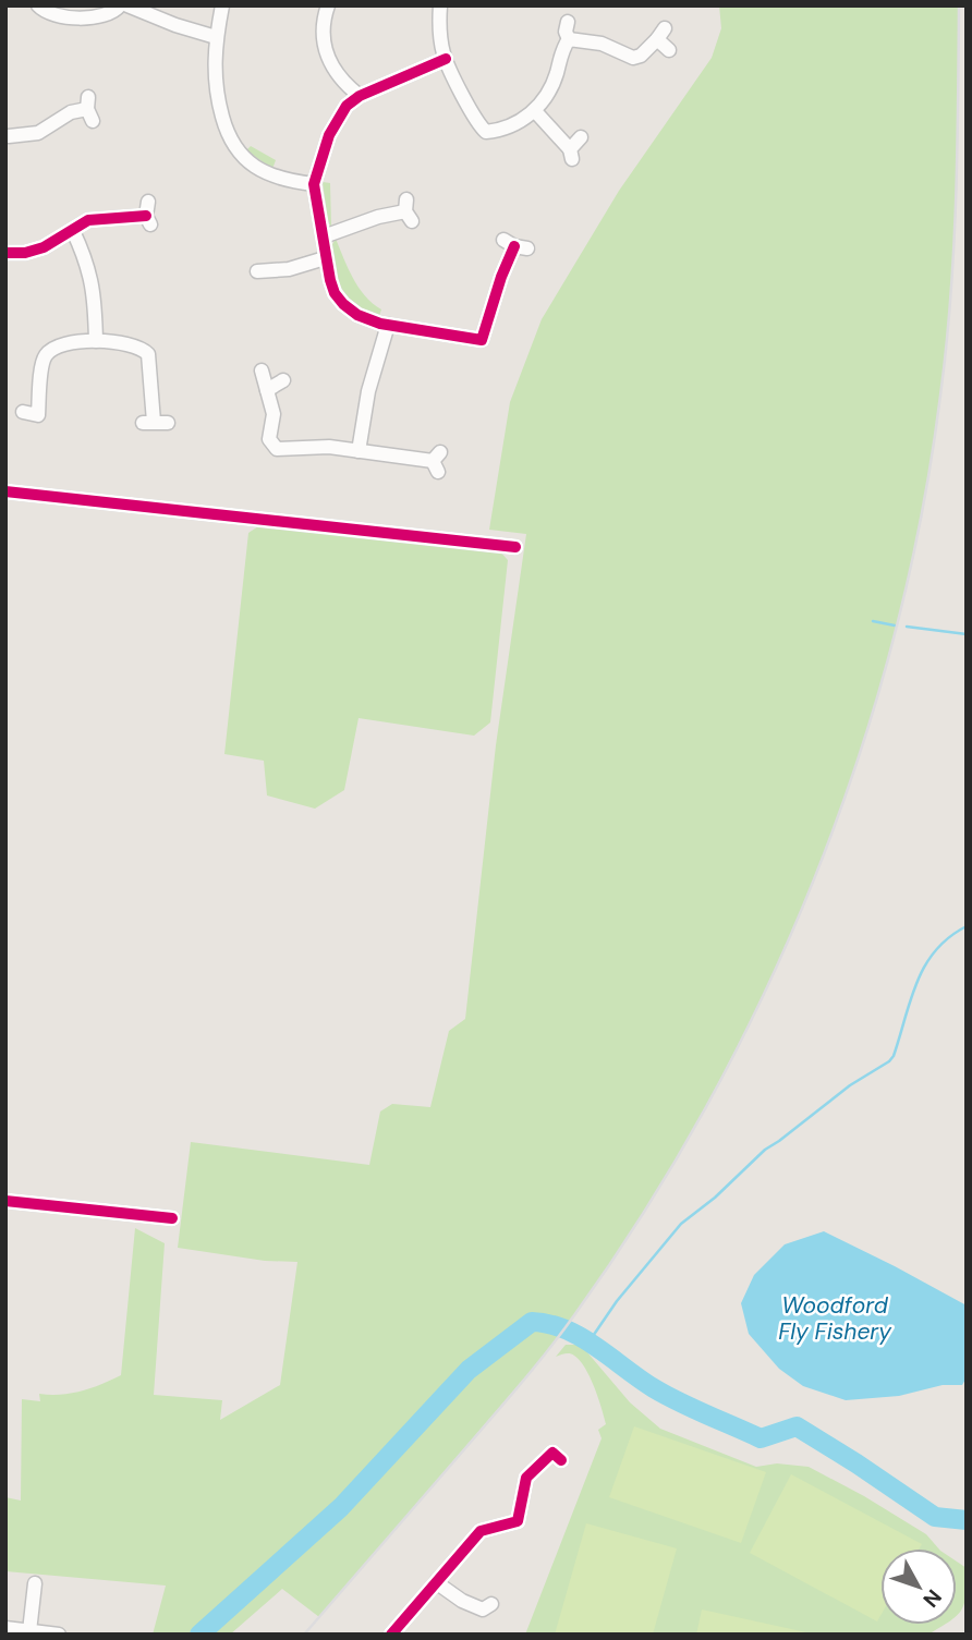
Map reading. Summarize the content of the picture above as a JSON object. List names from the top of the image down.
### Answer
{
  "water": ["Woodford Fly Fishery"],
  "north": "bottom right"
}
